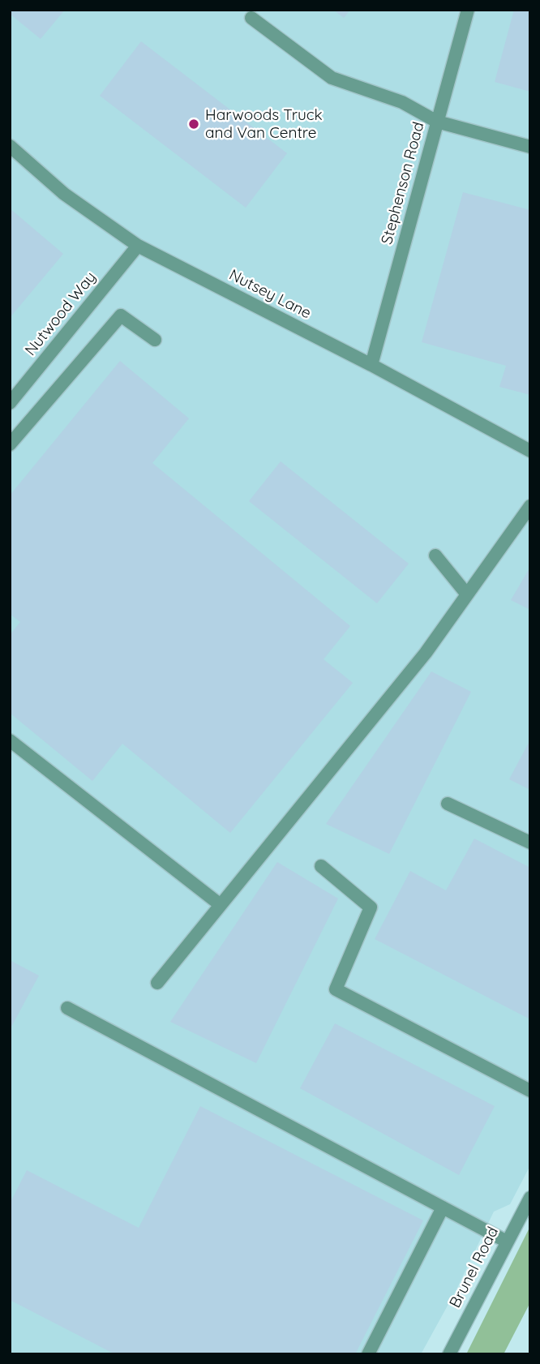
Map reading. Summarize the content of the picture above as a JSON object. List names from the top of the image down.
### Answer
{
  "streets": {
    "lane": [
      "Stephenson Road",
      "Nutsey Lane",
      "Nutwood Way",
      "Brunel Road"
    ]
  },
  "crossings": [
    ["Stephenson Road", "Nutsey Lane"],
    ["Nutsey Lane", "Nutwood Way"]
  ],
  "places": ["Harwoods Truck and Van Centre"]
}
